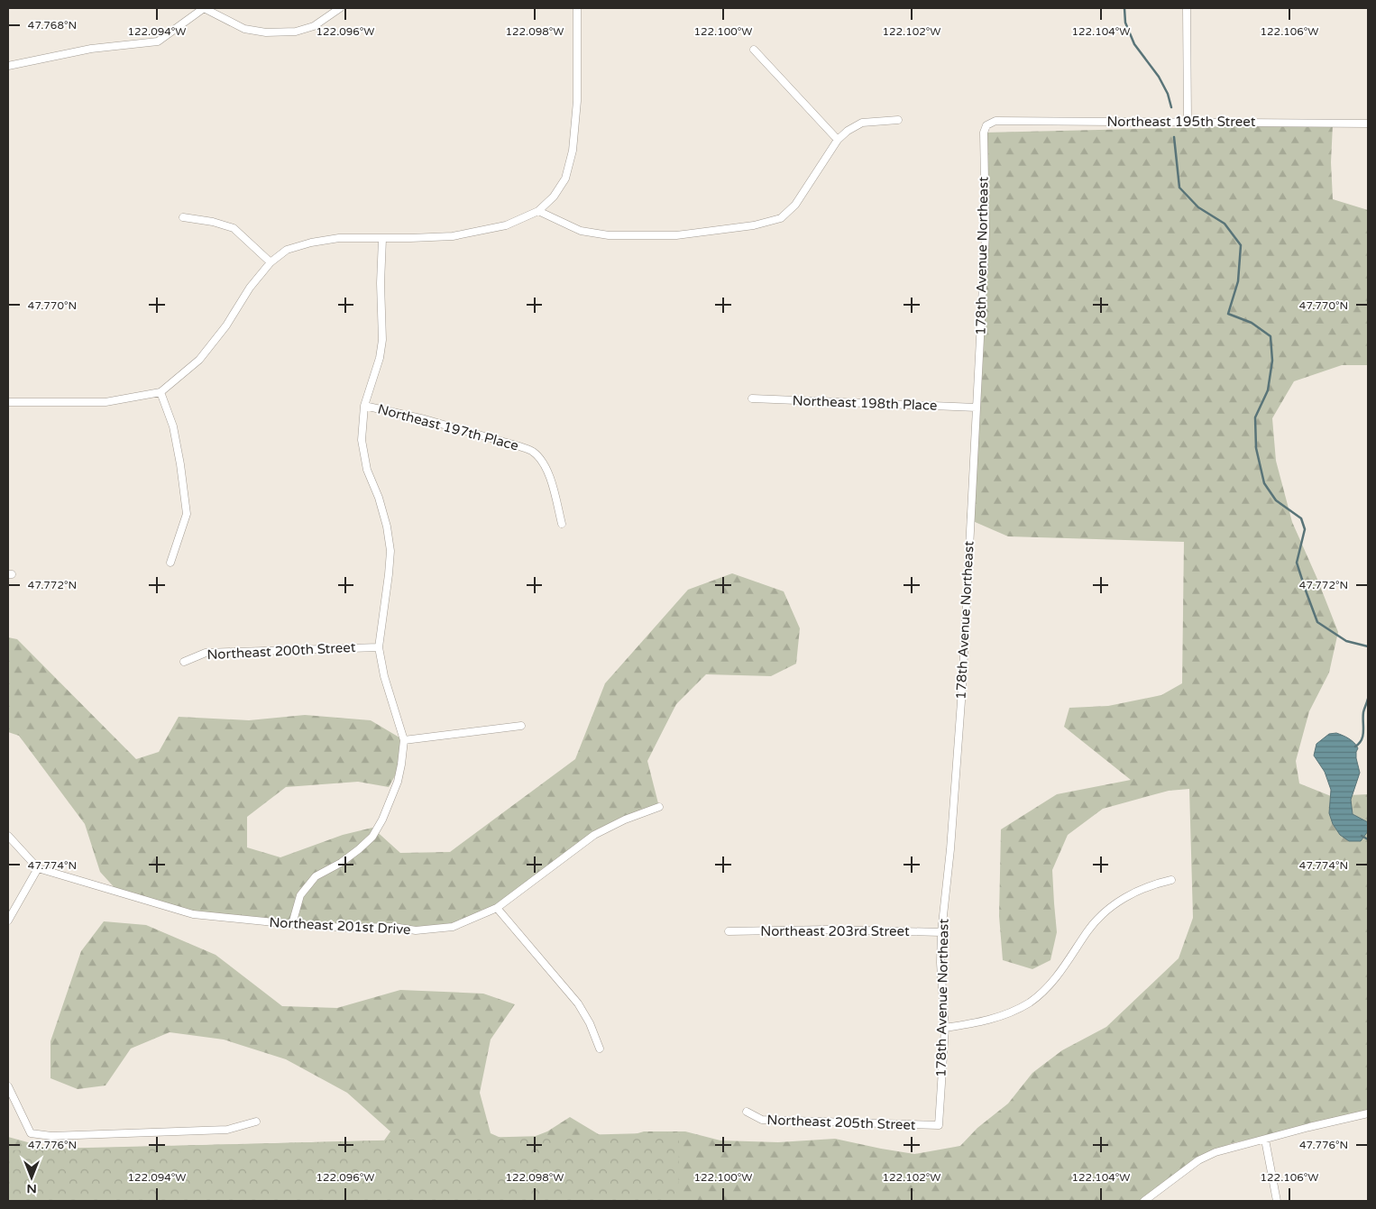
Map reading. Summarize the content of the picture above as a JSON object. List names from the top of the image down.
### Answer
{
  "streets": {
    "street": [
      "Northeast 195th Street",
      "178th Avenue Northeast",
      "Northeast 198th Place",
      "Northeast 197th Place",
      "Northeast 200th Street",
      "Northeast 201st Drive",
      "Northeast 203rd Street",
      "Northeast 205th Street"
    ]
  },
  "crossings": [
    ["Northeast 195th Street", "178th Avenue Northeast"],
    ["178th Avenue Northeast", "Northeast 198th Place"],
    ["178th Avenue Northeast", "Northeast 203rd Street"],
    ["178th Avenue Northeast", "Northeast 205th Street"]
  ],
  "north": "bottom",
  "coordinates": [
    "47.768°N",
    "122.094°W",
    "122.096°W",
    "122.098°W",
    "122.100°W",
    "122.102°W",
    "122.104°W",
    "122.106°W",
    "47.770°N",
    "47.772°N",
    "47.774°N",
    "47.776°N"
  ]
}
